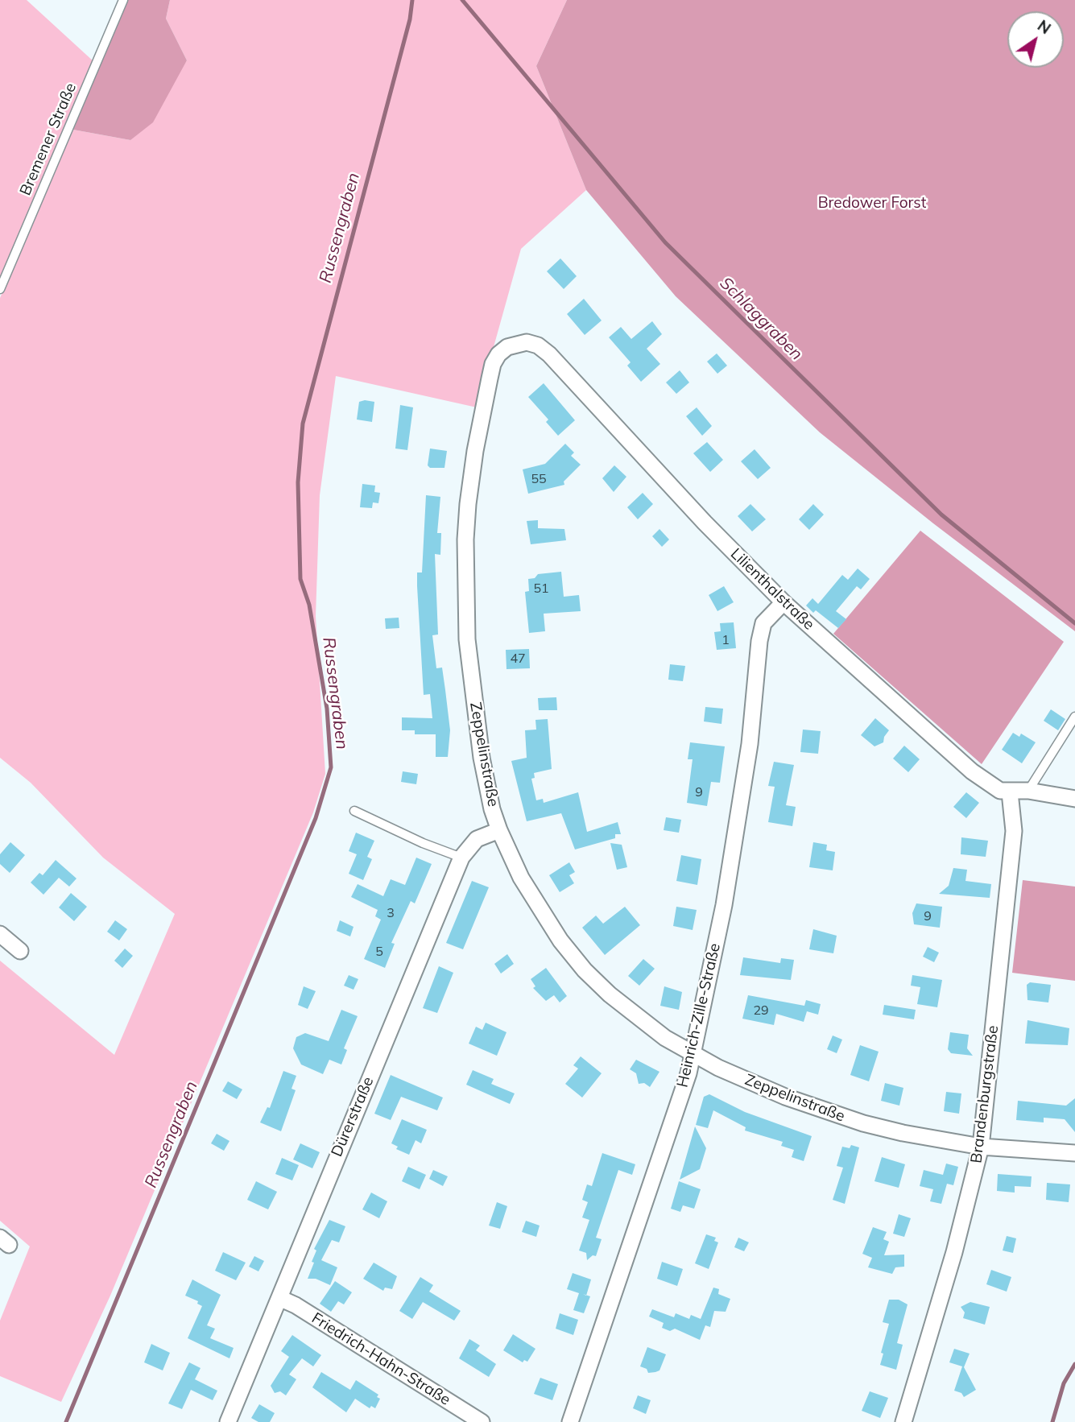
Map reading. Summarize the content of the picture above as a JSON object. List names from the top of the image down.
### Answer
{
  "streets": {
    "street": [
      "Lilienthalstraße",
      "Zeppelinstraße",
      "Heinrich-Zille-Straße",
      "Brandenburgstraße",
      "Dürerstraße",
      "Friedrich-Hahn-Straße"
    ],
    "lane": ["Bremener Straße"]
  },
  "crossings": [
    ["Lilienthalstraße", "Zeppelinstraße"],
    ["Lilienthalstraße", "Heinrich-Zille-Straße"],
    ["Lilienthalstraße", "Brandenburgstraße"],
    ["Zeppelinstraße", "Heinrich-Zille-Straße"],
    ["Zeppelinstraße", "Brandenburgstraße"],
    ["Zeppelinstraße", "Dürerstraße"],
    ["Dürerstraße", "Friedrich-Hahn-Straße"]
  ],
  "water": ["Russengraben", "Schlaggraben"],
  "parks": ["Bredower Forst"],
  "house_numbers": [
    "55",
    "51",
    "1",
    "47",
    "9",
    "3",
    "9",
    "5",
    "29"
  ],
  "north": "top right"
}
